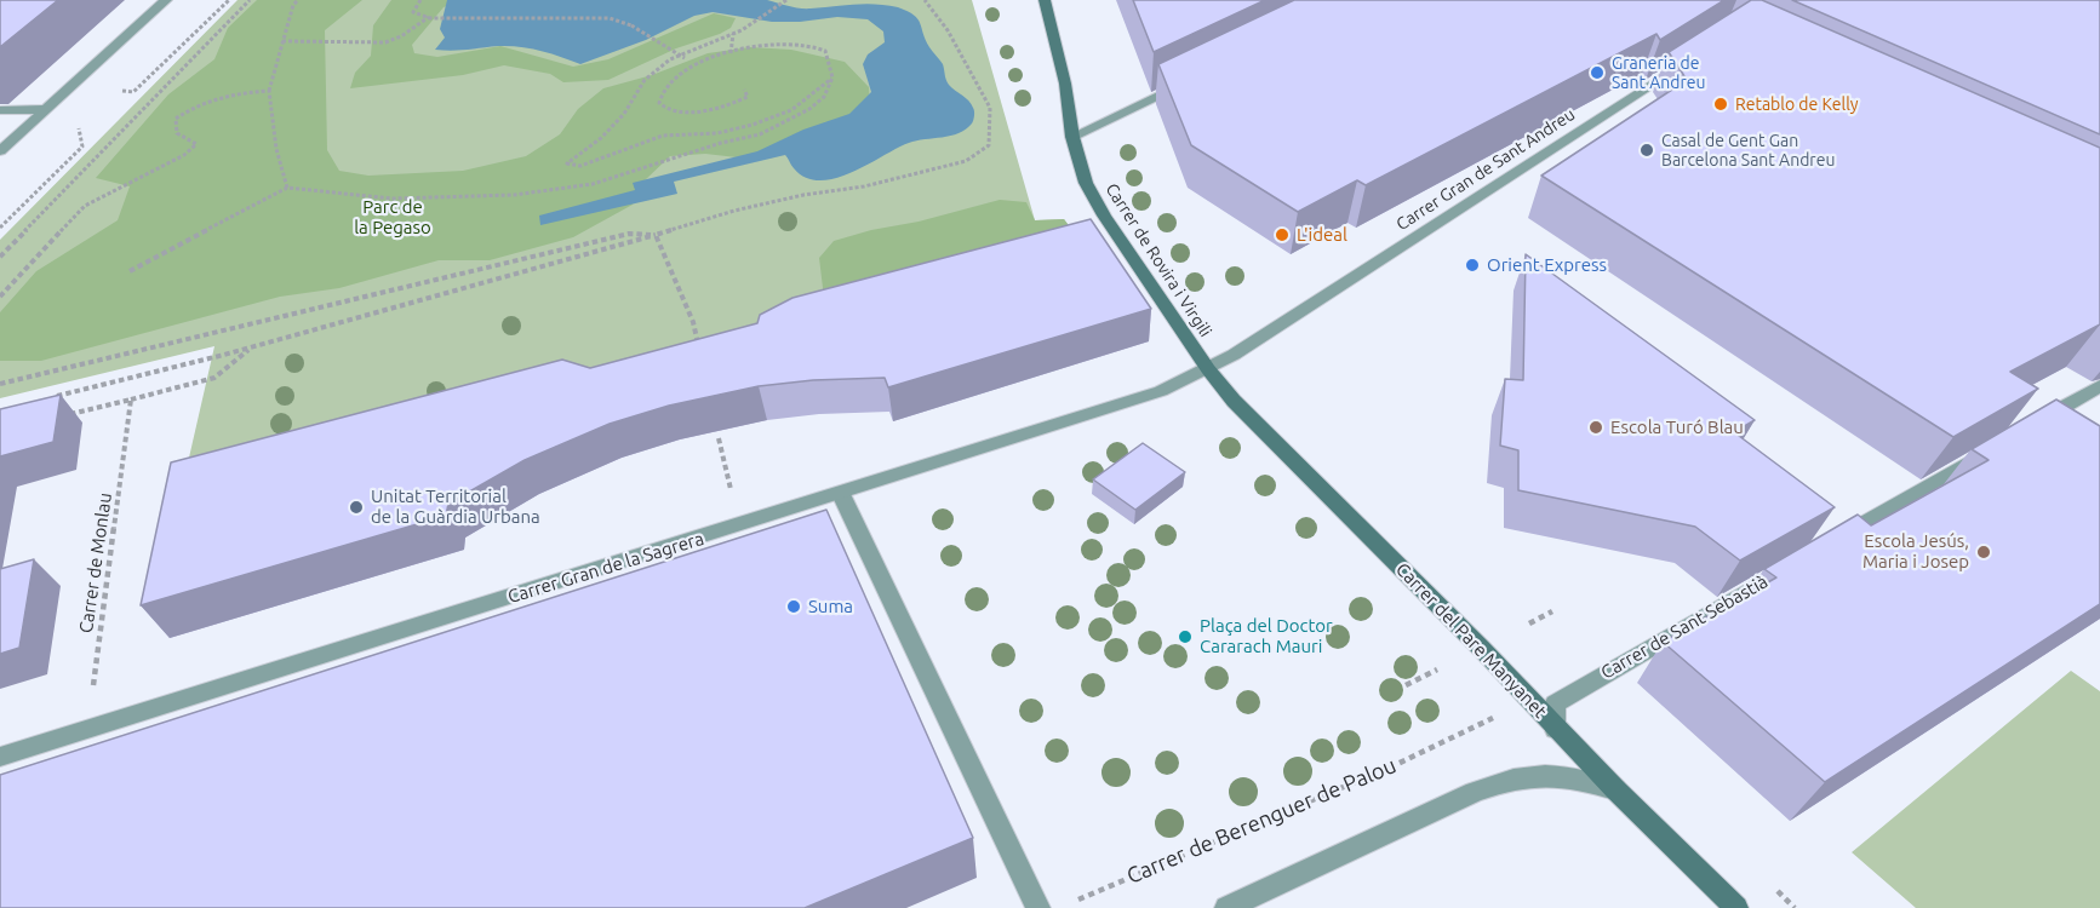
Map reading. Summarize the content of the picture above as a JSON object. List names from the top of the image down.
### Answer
{
  "streets": {
    "main road": ["Carrer de Rovira i Virgili", "Carrer del Pare Manyanet"],
    "street": ["Carrer Gran de Sant Andreu", "Carrer Gran de la Sagrera", "Carrer de Sant Sebastià"],
    "path": ["Carrer de Monlau", "Carrer de Berenguer de Palou"]
  },
  "crossings": [
    ["Carrer Gran de Sant Andreu", "Carrer de Rovira i Virgili"],
    ["Carrer Gran de Sant Andreu", "Carrer Gran de la Sagrera"],
    ["Carrer Gran de Sant Andreu", "Carrer del Pare Manyanet"],
    ["Carrer de Rovira i Virgili", "Carrer Gran de la Sagrera"],
    ["Carrer de Rovira i Virgili", "Carrer del Pare Manyanet"],
    ["Carrer de Monlau", "Carrer Gran de la Sagrera"],
    ["Carrer Gran de la Sagrera", "Carrer del Pare Manyanet"],
    ["Carrer de Sant Sebastià", "Carrer del Pare Manyanet"]
  ],
  "parks": ["Parc de la Pegaso"],
  "places": [
    "Graneria de Sant Andreu",
    "Retablo de Kelly",
    "Casal de Gent Gan Barcelona Sant Andreu",
    "L'ideal",
    "Orient Express",
    "Escola Turó Blau",
    "Unitat Territorial de la Guàrdia Urbana",
    "Escola Jesús, Maria i Josep",
    "Suma",
    "Plaça del Doctor Cararach Mauri"
  ]
}
